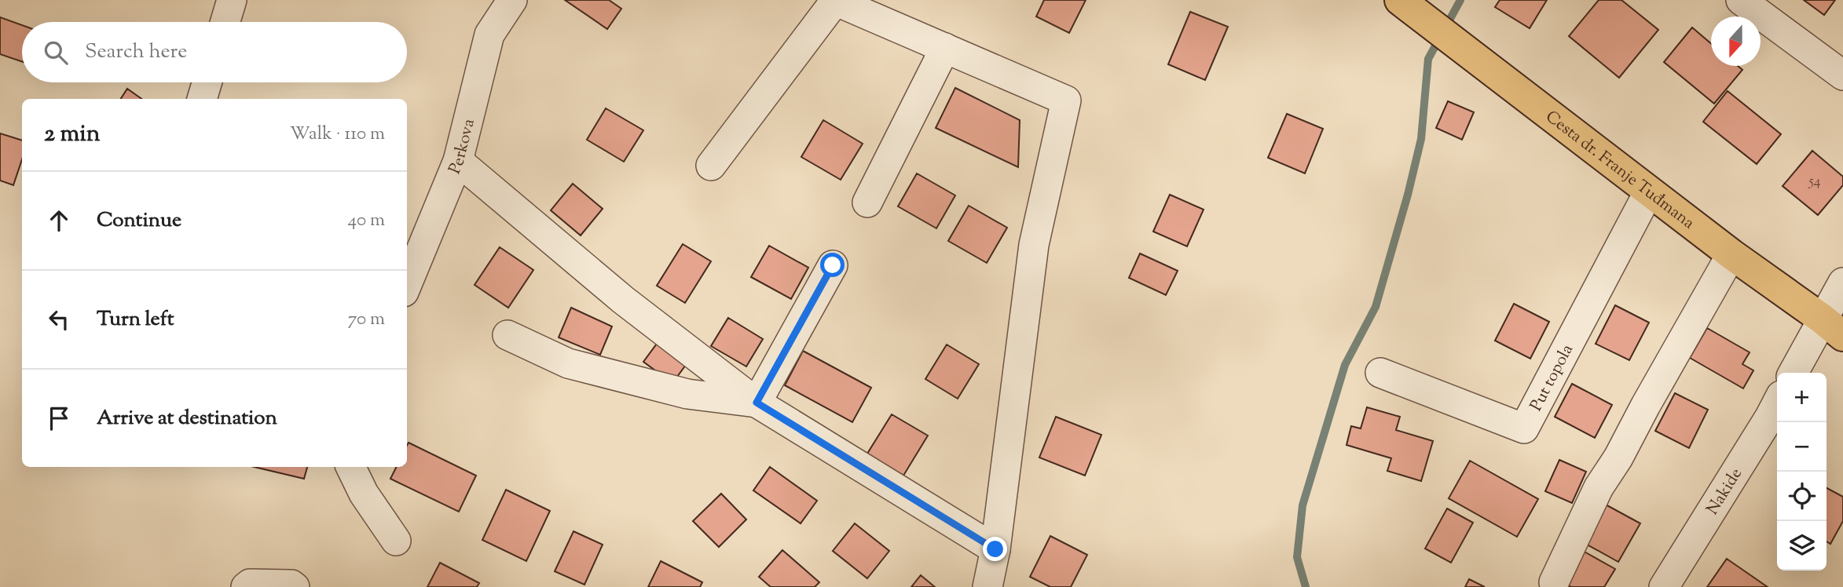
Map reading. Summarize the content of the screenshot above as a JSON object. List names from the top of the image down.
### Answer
{
  "streets": {
    "main road": ["Cesta dr. Franje Tuđmana"],
    "street": ["Perkova", "Put topola", "Nakide"]
  },
  "crossings": [
    ["Cesta dr. Franje Tuđmana", "Put topola"]
  ],
  "house_numbers": ["54"],
  "north": "bottom",
  "page": {
    "search": "Search here",
    "heading": ["2 min", "Walk · 110 m"],
    "list": [
      ["Continue", "40 m"],
      ["Turn left", "70 m"],
      "Arrive at destination"
    ],
    "map_buttons": ["+", "−"]
  }
}
